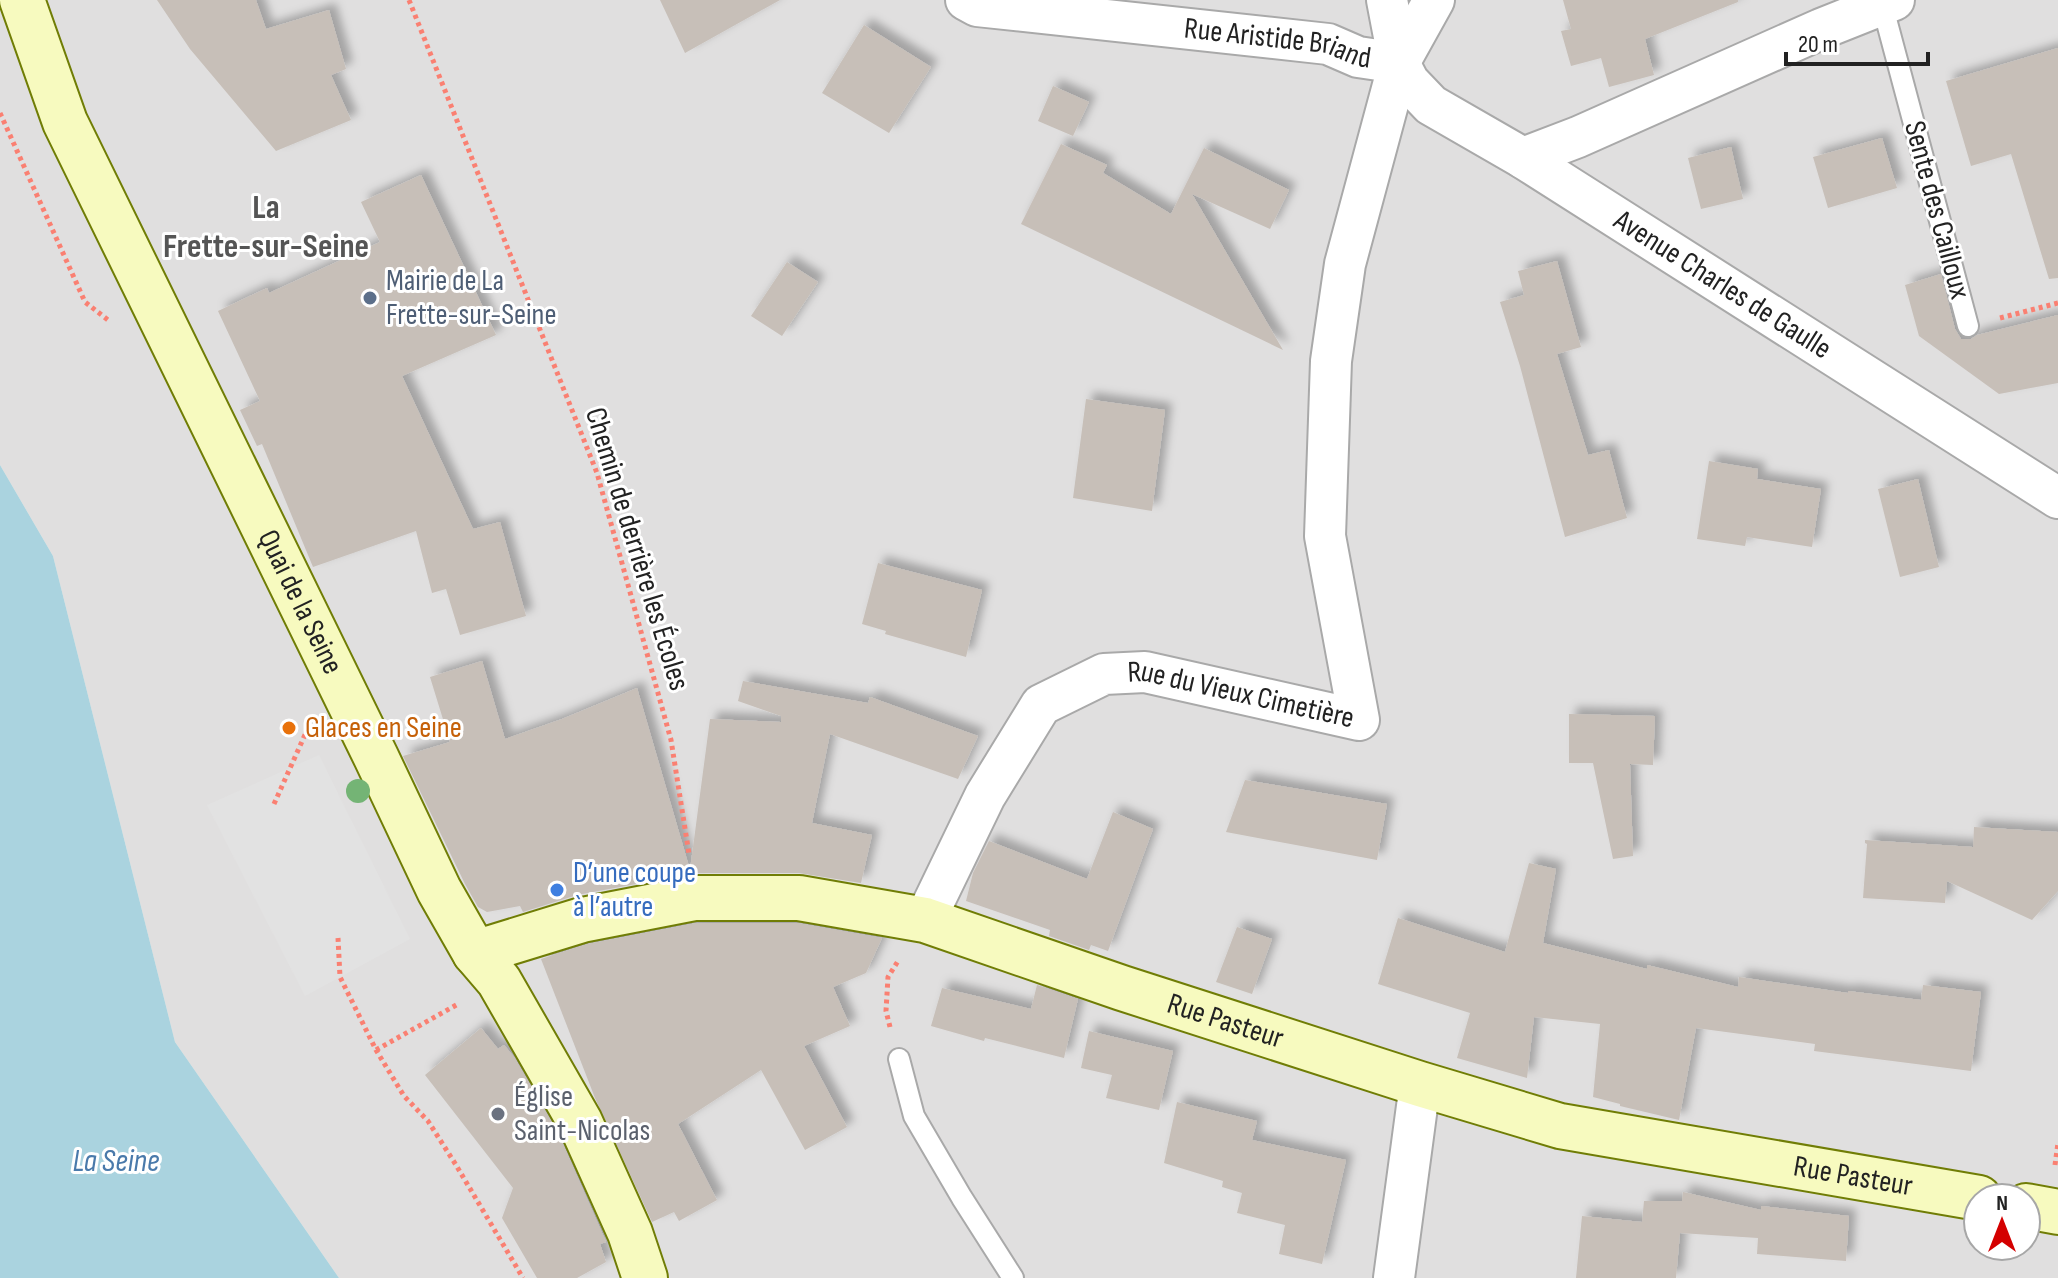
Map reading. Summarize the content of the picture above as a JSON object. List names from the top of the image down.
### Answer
{
  "streets": {
    "street": [
      "Rue Aristide Briand",
      "Avenue Charles de Gaulle",
      "Quai de la Seine",
      "Rue du Vieux Cimetière",
      "Rue Pasteur"
    ],
    "lane": ["Sente des Cailloux"],
    "path": ["Chemin de derrière les Écoles"]
  },
  "crossings": [
    ["Rue Aristide Briand", "Avenue Charles de Gaulle"],
    ["Rue Aristide Briand", "Rue du Vieux Cimetière"],
    ["Avenue Charles de Gaulle", "Rue du Vieux Cimetière"],
    ["Chemin de derrière les Écoles", "Rue Pasteur"],
    ["Quai de la Seine", "Rue Pasteur"],
    ["Rue du Vieux Cimetière", "Rue Pasteur"]
  ],
  "districts": ["La Frette-sur-Seine"],
  "water": ["La Seine"],
  "places": [
    "Mairie de La Frette-sur-Seine",
    "Glaces en Seine",
    "D’une coupe à l’autre",
    "Église Saint-Nicolas"
  ],
  "scale_bar": "20 m",
  "north": "top"
}
